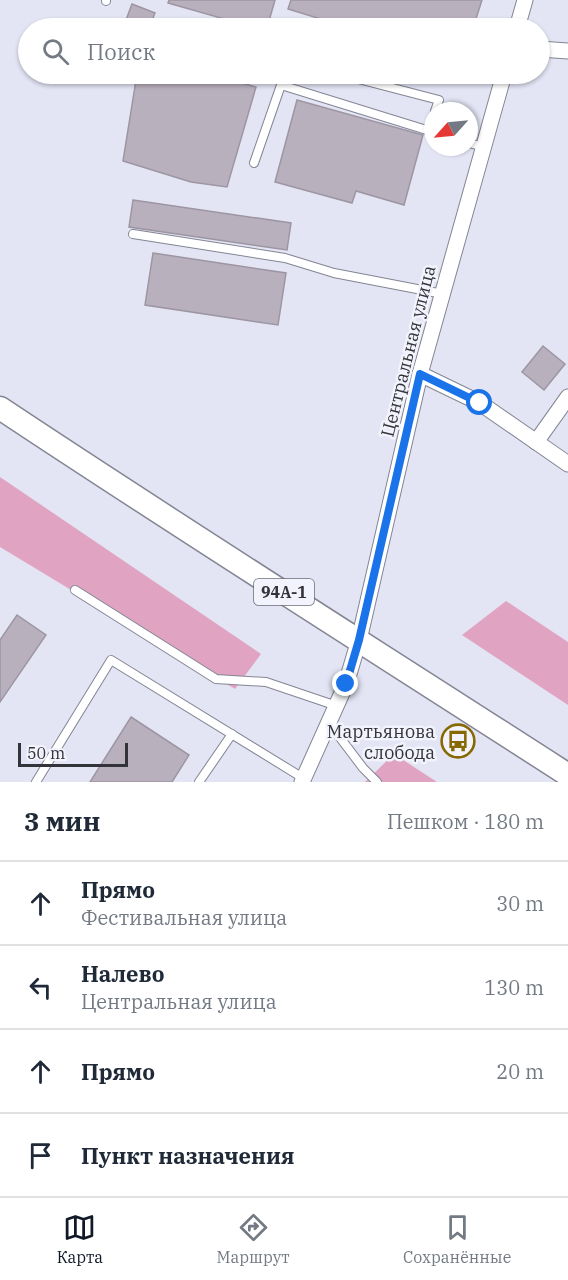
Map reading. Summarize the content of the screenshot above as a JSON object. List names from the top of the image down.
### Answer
{
  "streets": {
    "main road": ["94А-1"],
    "street": ["Центральная улица"]
  },
  "crossings": [
    ["Центральная улица", "94А-1"]
  ],
  "places": {
    "bus stop": ["Мартьянова слобода"]
  },
  "scale_bar": "50 m",
  "north": "bottom left",
  "page": {
    "search": "Поиск",
    "scale": "50 m",
    "heading": ["3 мин", "Пешком · 180 m"],
    "list": [
      ["Прямо", "Фестивальная улица", "30 m"],
      ["Налево", "Центральная улица", "130 m"],
      ["Прямо", "20 m"],
      "Пункт назначения"
    ],
    "nav": ["Карта", "Маршрут", "Сохранённые"]
  }
}
